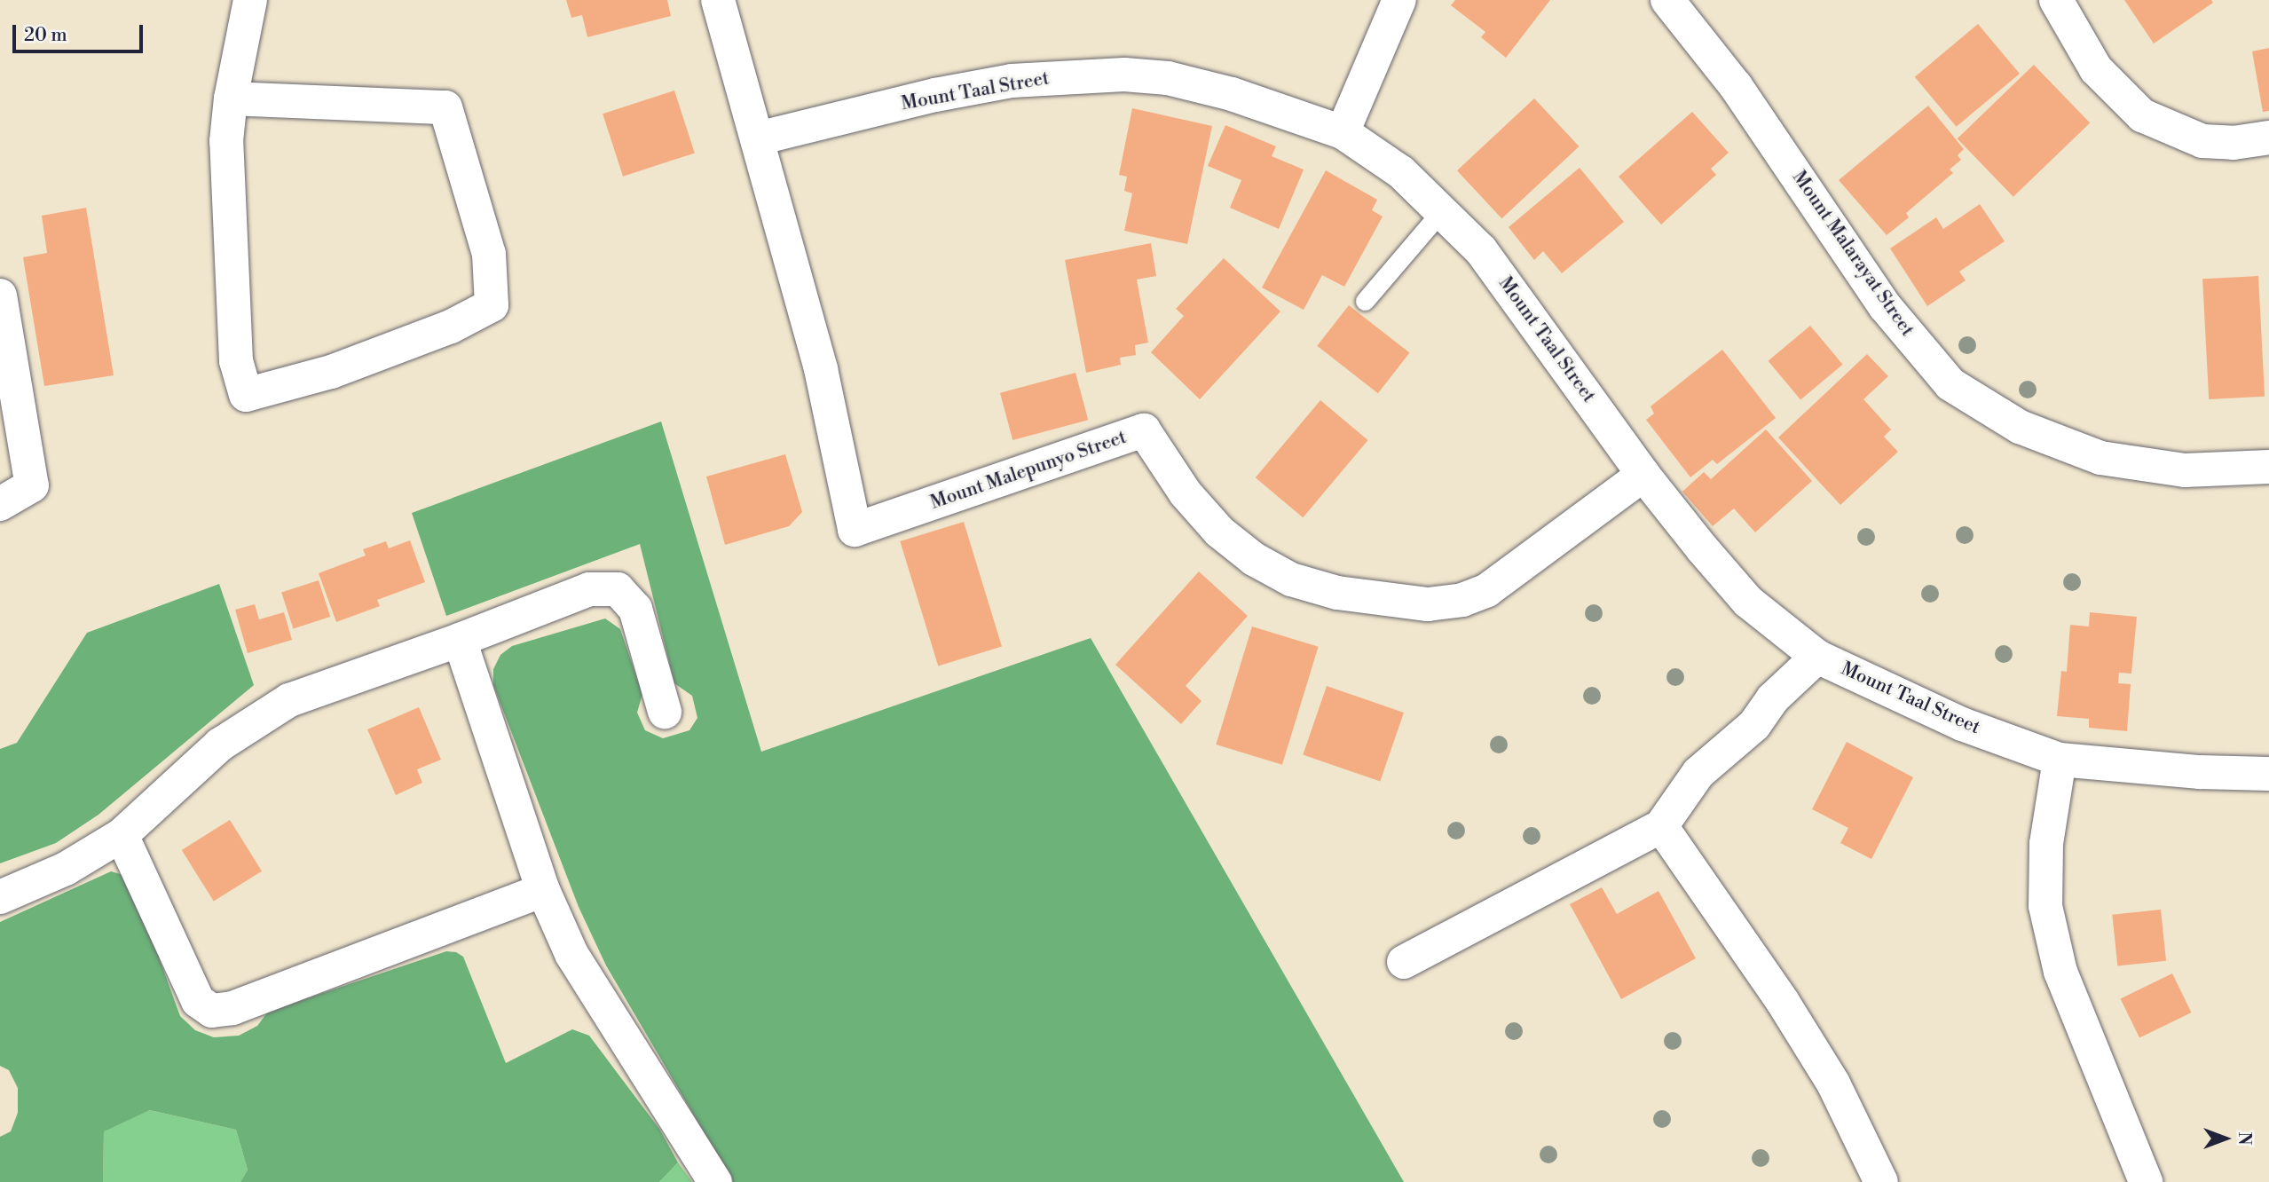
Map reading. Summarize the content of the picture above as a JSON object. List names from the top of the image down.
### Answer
{
  "streets": {
    "street": ["Mount Taal Street", "Mount Malarayat Street", "Mount Malepunyo Street"]
  },
  "crossings": [
    ["Mount Taal Street", "Mount Malepunyo Street"]
  ],
  "scale_bar": "20 m",
  "north": "right"
}
